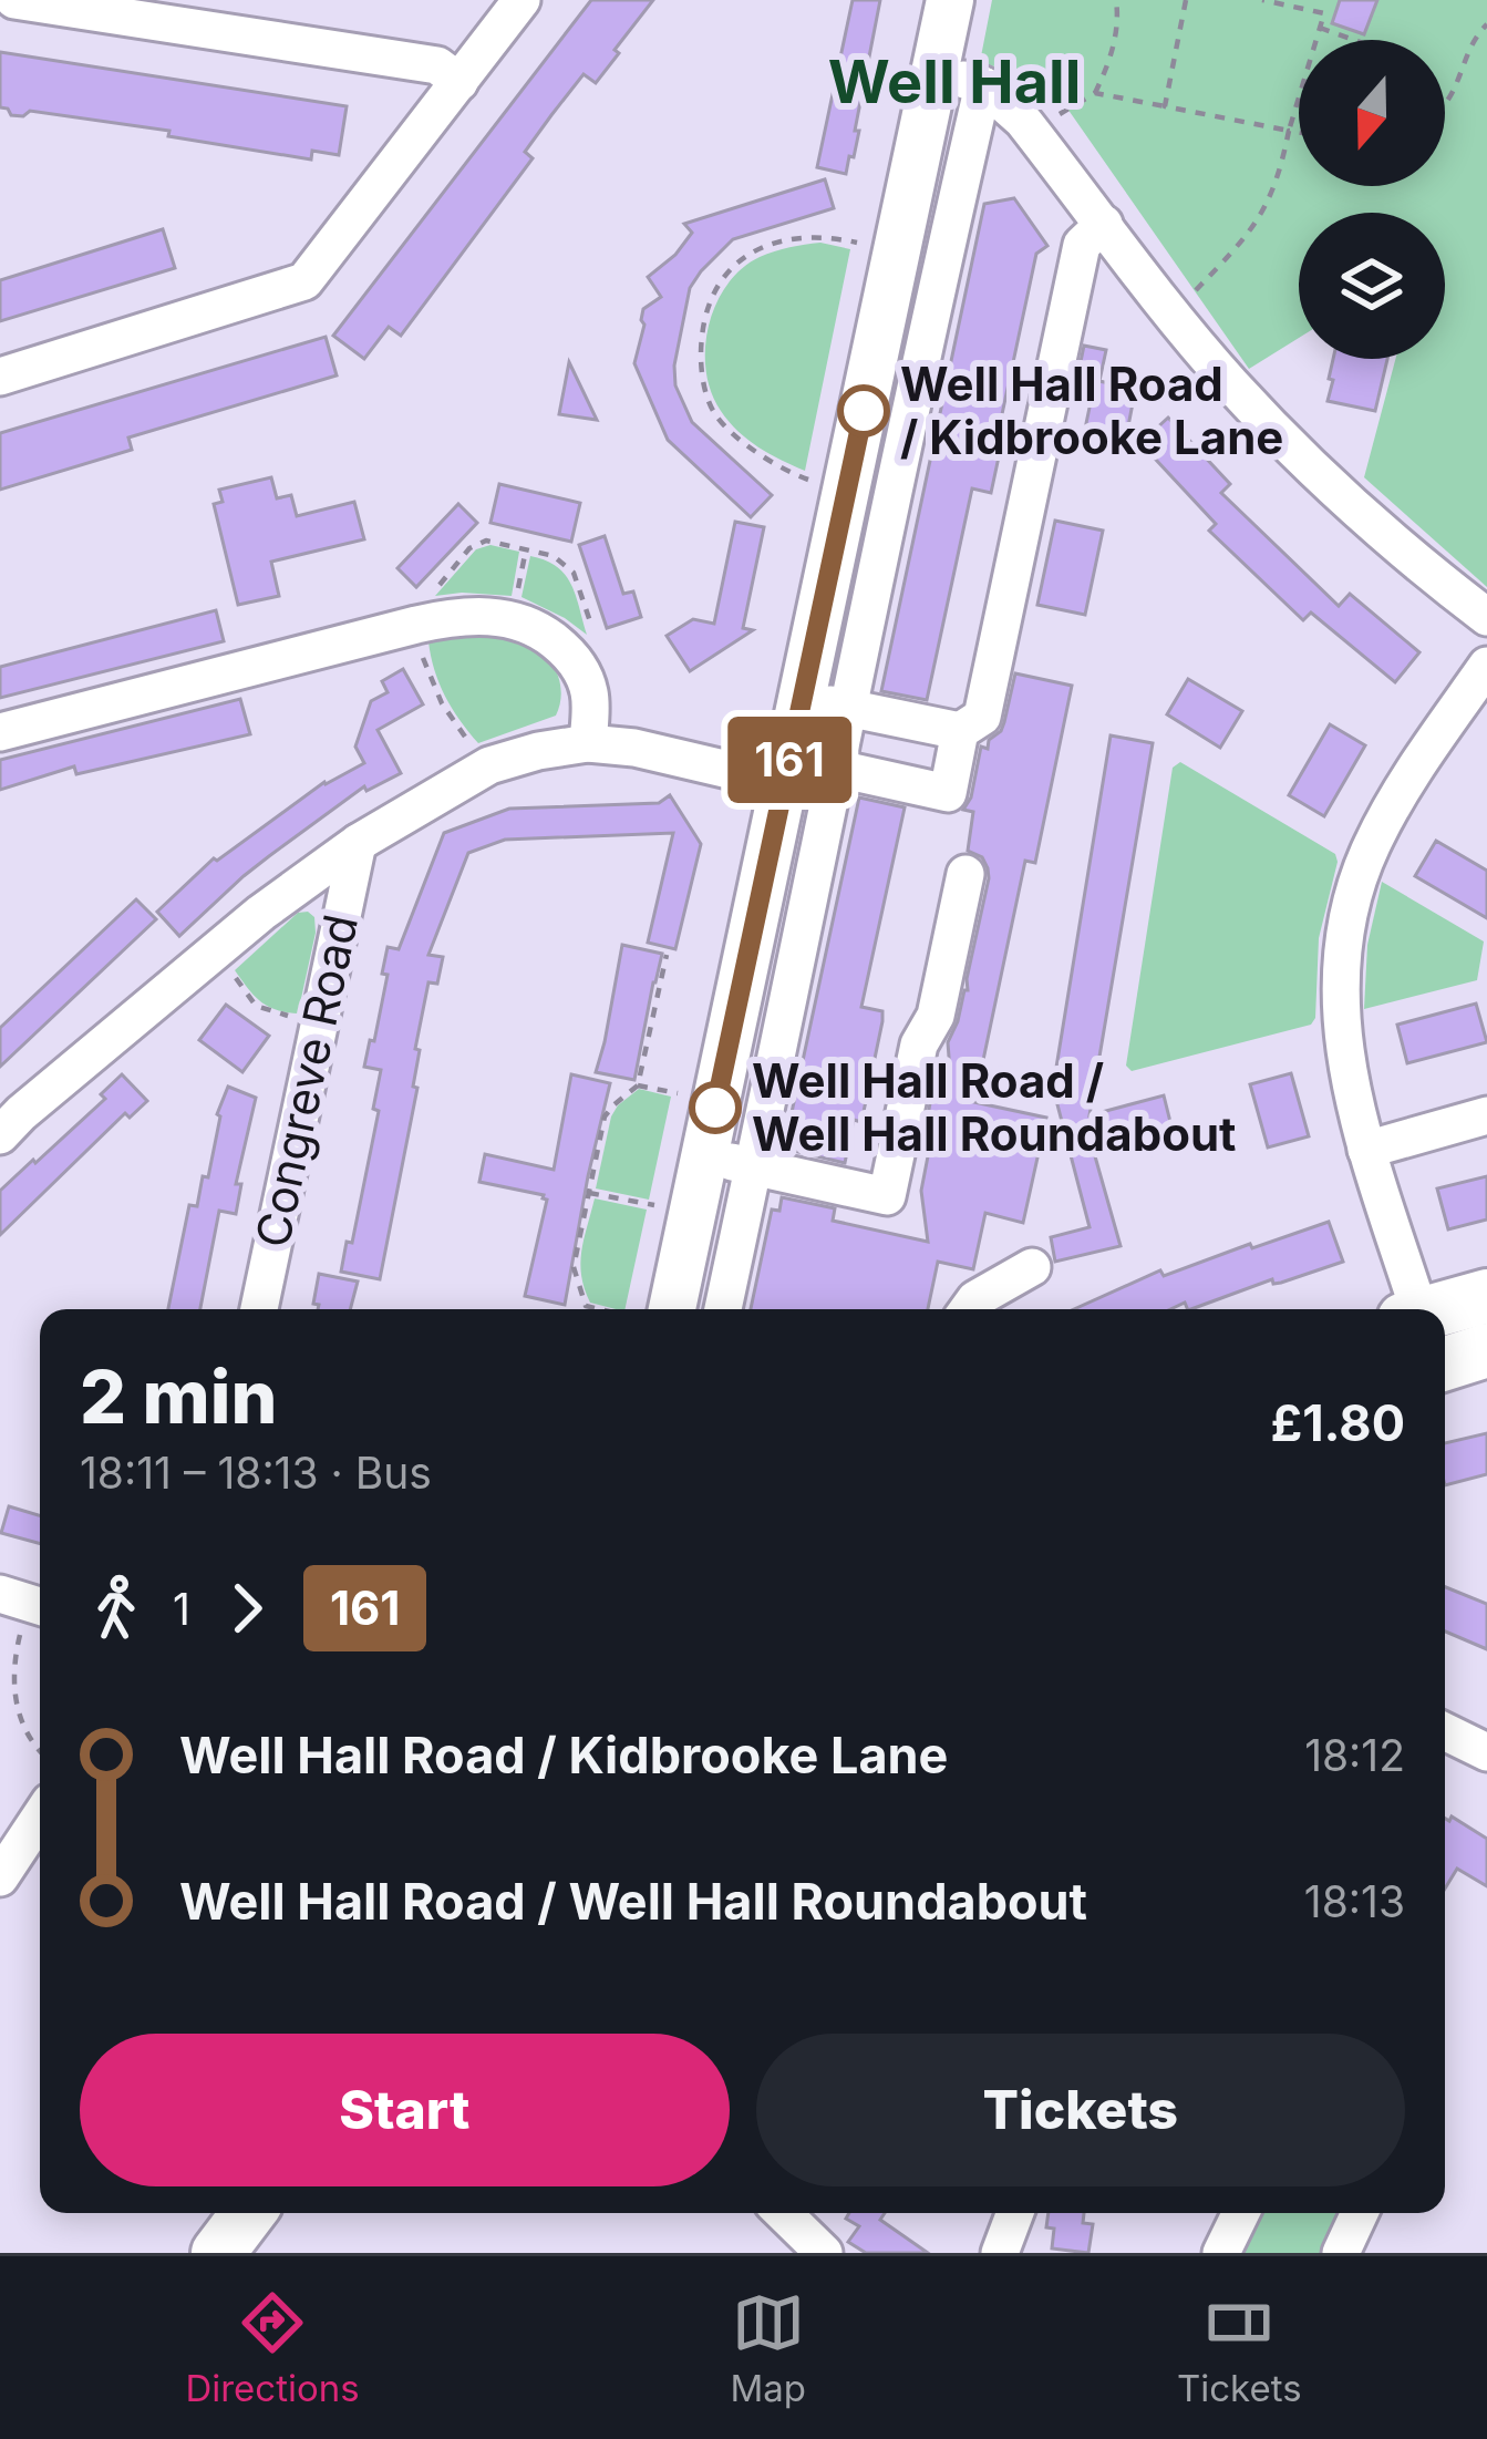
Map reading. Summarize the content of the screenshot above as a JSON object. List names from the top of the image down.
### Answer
{
  "streets": {
    "street": ["Congreve Road"]
  },
  "districts": ["Well Hall"],
  "places": ["Well Hall Road / Kidbrooke Lane", "Well Hall Road / Well Hall Roundabout"],
  "lines": ["bus line 161"],
  "north": "bottom",
  "page": {
    "on_map": "161",
    "heading": ["2 min", "18:11 – 18:13 · Bus", "£1.80"],
    "legs": ["1", "161"],
    "list": [
      {
        "name": "Well Hall Road / Kidbrooke Lane",
        "value": "18:12"
      },
      {
        "name": "Well Hall Road / Well Hall Roundabout",
        "value": "18:13"
      }
    ],
    "buttons": ["Start", "Tickets"],
    "tabs": ["Directions", "Map", "Tickets"]
  }
}
